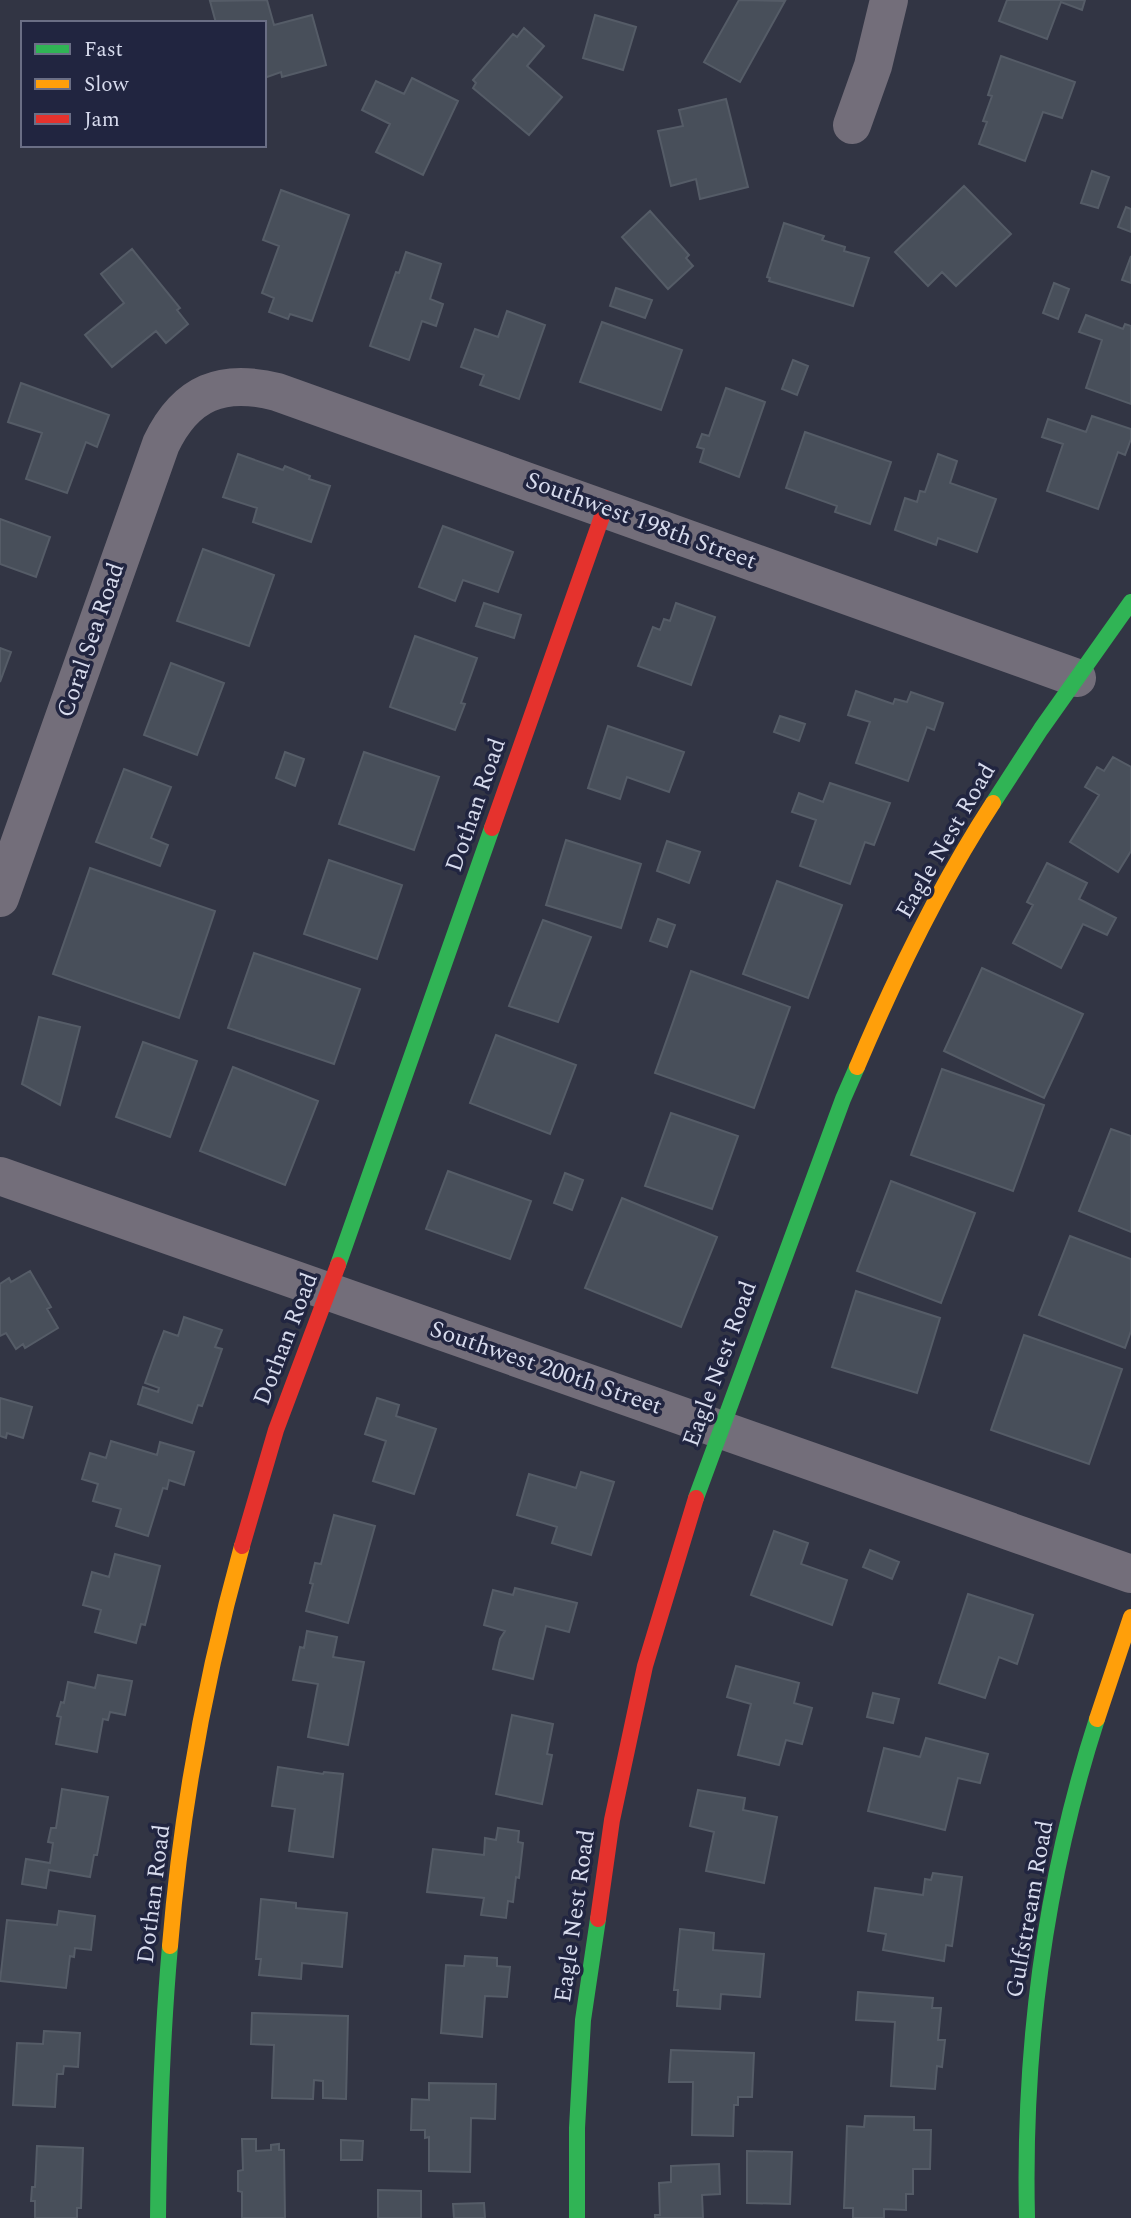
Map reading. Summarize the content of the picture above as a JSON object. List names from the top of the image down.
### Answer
{
  "streets": {
    "street": [
      "Southwest 198th Street",
      "Coral Sea Road",
      "Dothan Road",
      "Eagle Nest Road",
      "Southwest 200th Street",
      "Gulfstream Road"
    ]
  },
  "crossings": [
    ["Southwest 198th Street", "Coral Sea Road"],
    ["Southwest 198th Street", "Dothan Road"],
    ["Southwest 198th Street", "Eagle Nest Road"],
    ["Dothan Road", "Southwest 200th Street"],
    ["Eagle Nest Road", "Southwest 200th Street"]
  ],
  "legend": ["Fast", "Slow", "Jam"]
}
